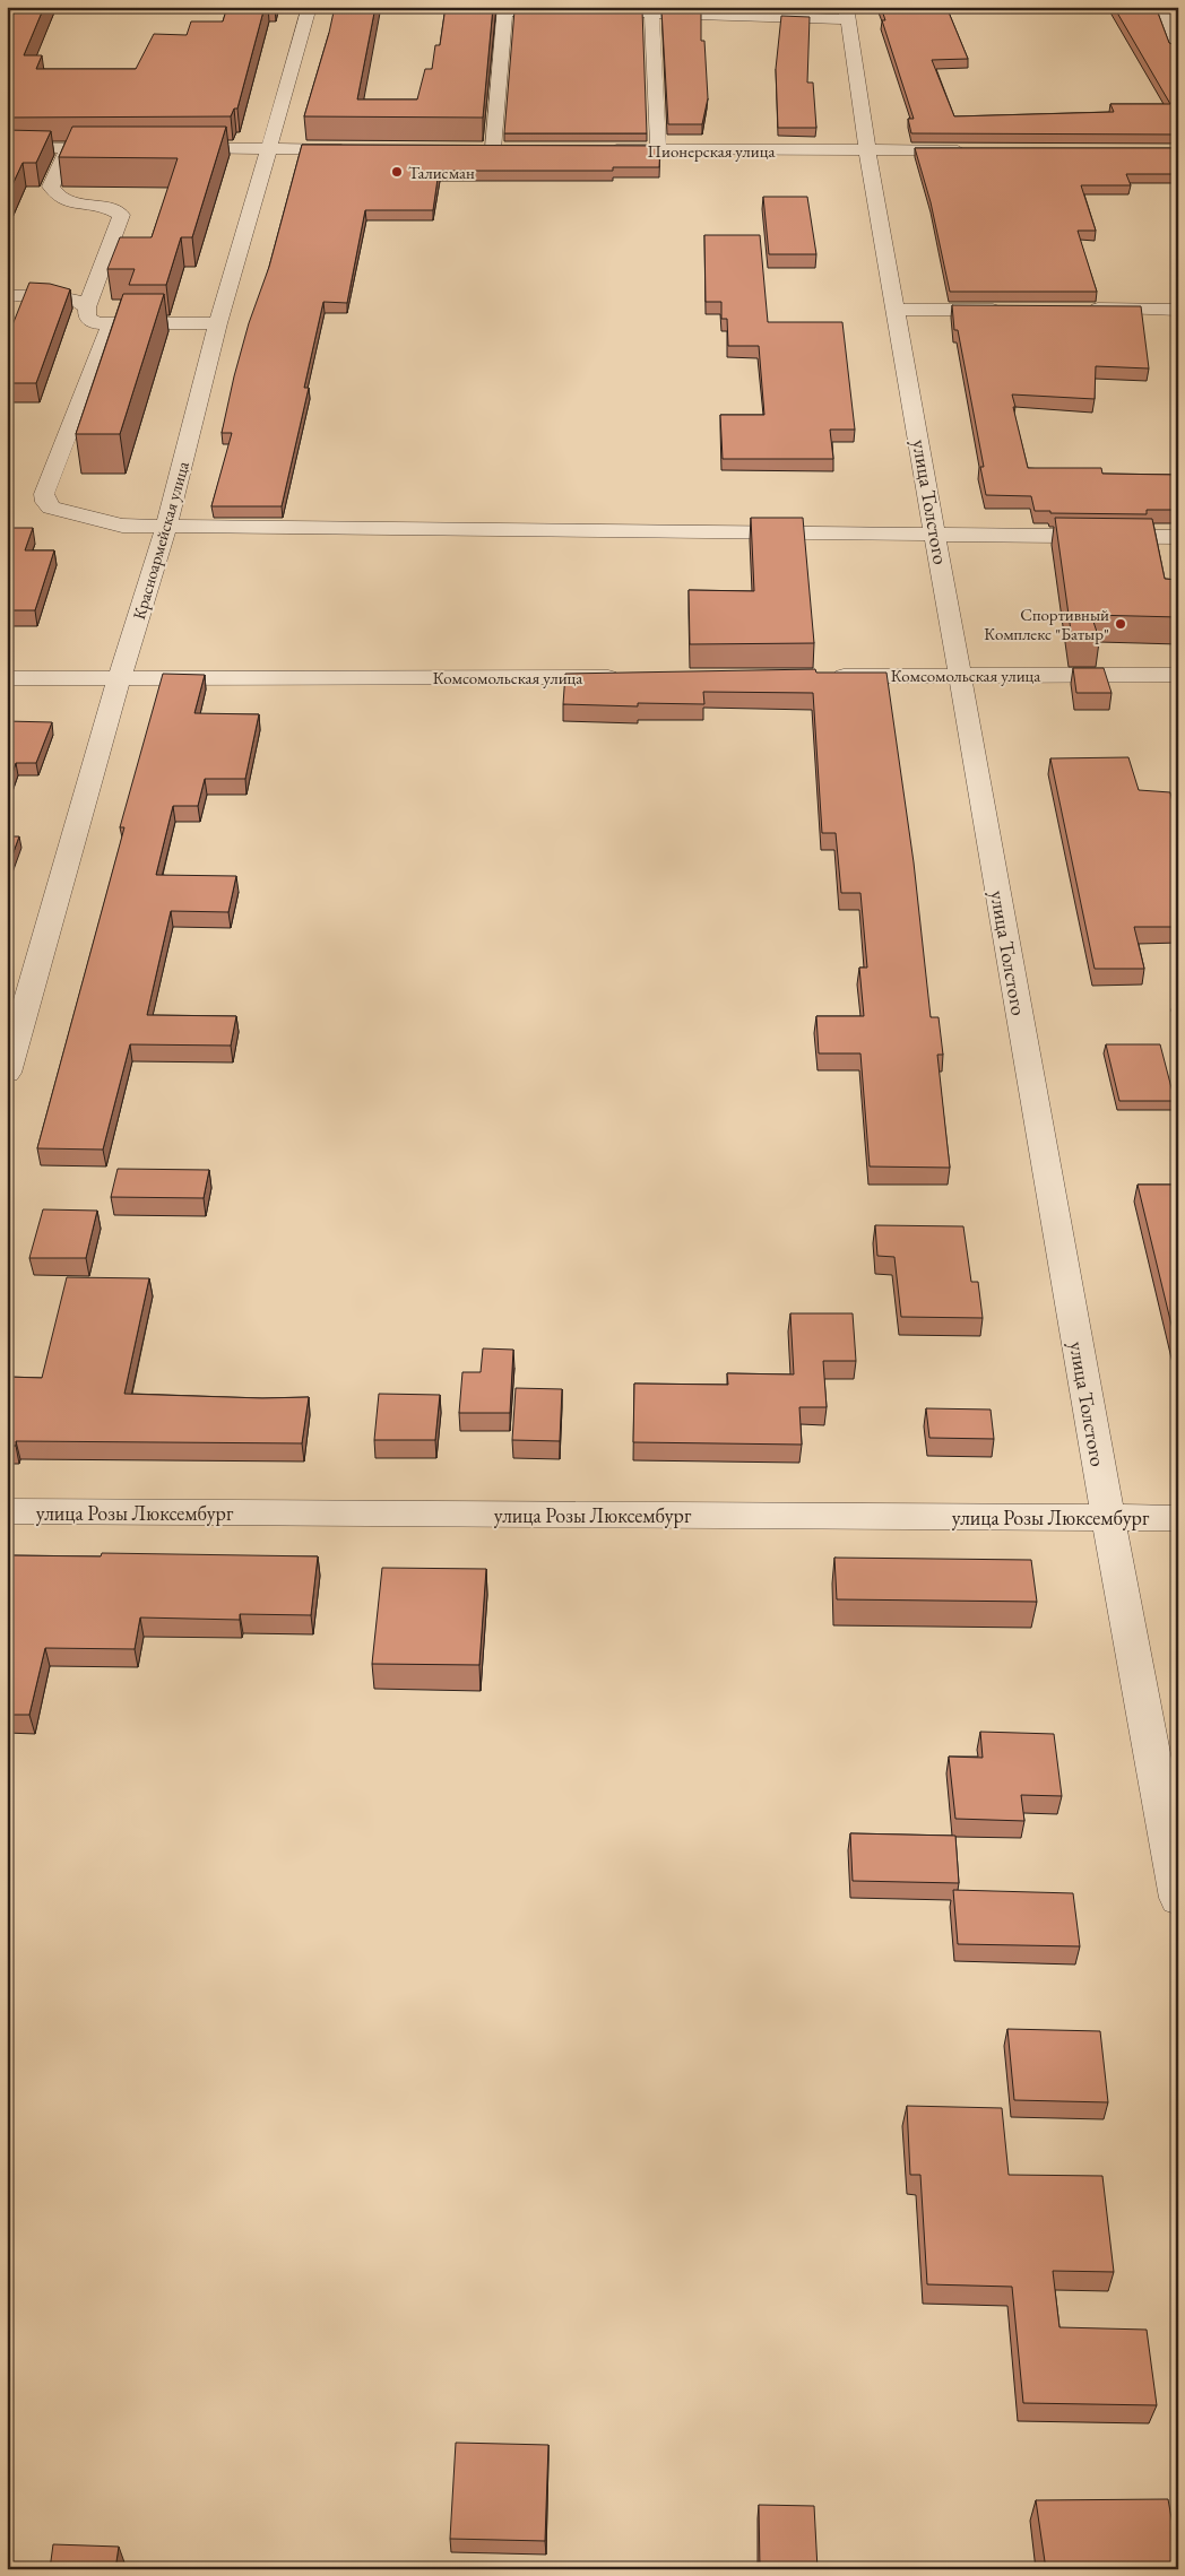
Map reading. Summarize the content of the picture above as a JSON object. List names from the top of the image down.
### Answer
{
  "streets": {
    "street": [
      "Пионерская улица",
      "улица Толстого",
      "Красноармейская улица",
      "Комсомольская улица",
      "улица Розы Люксембург"
    ]
  },
  "crossings": [
    ["Пионерская улица", "улица Толстого"],
    ["улица Толстого", "Комсомольская улица"],
    ["улица Толстого", "улица Розы Люксембург"],
    ["Красноармейская улица", "Комсомольская улица"]
  ],
  "places": ["Талисман", "Спортивный Комплекс \"Батыр\""]
}
